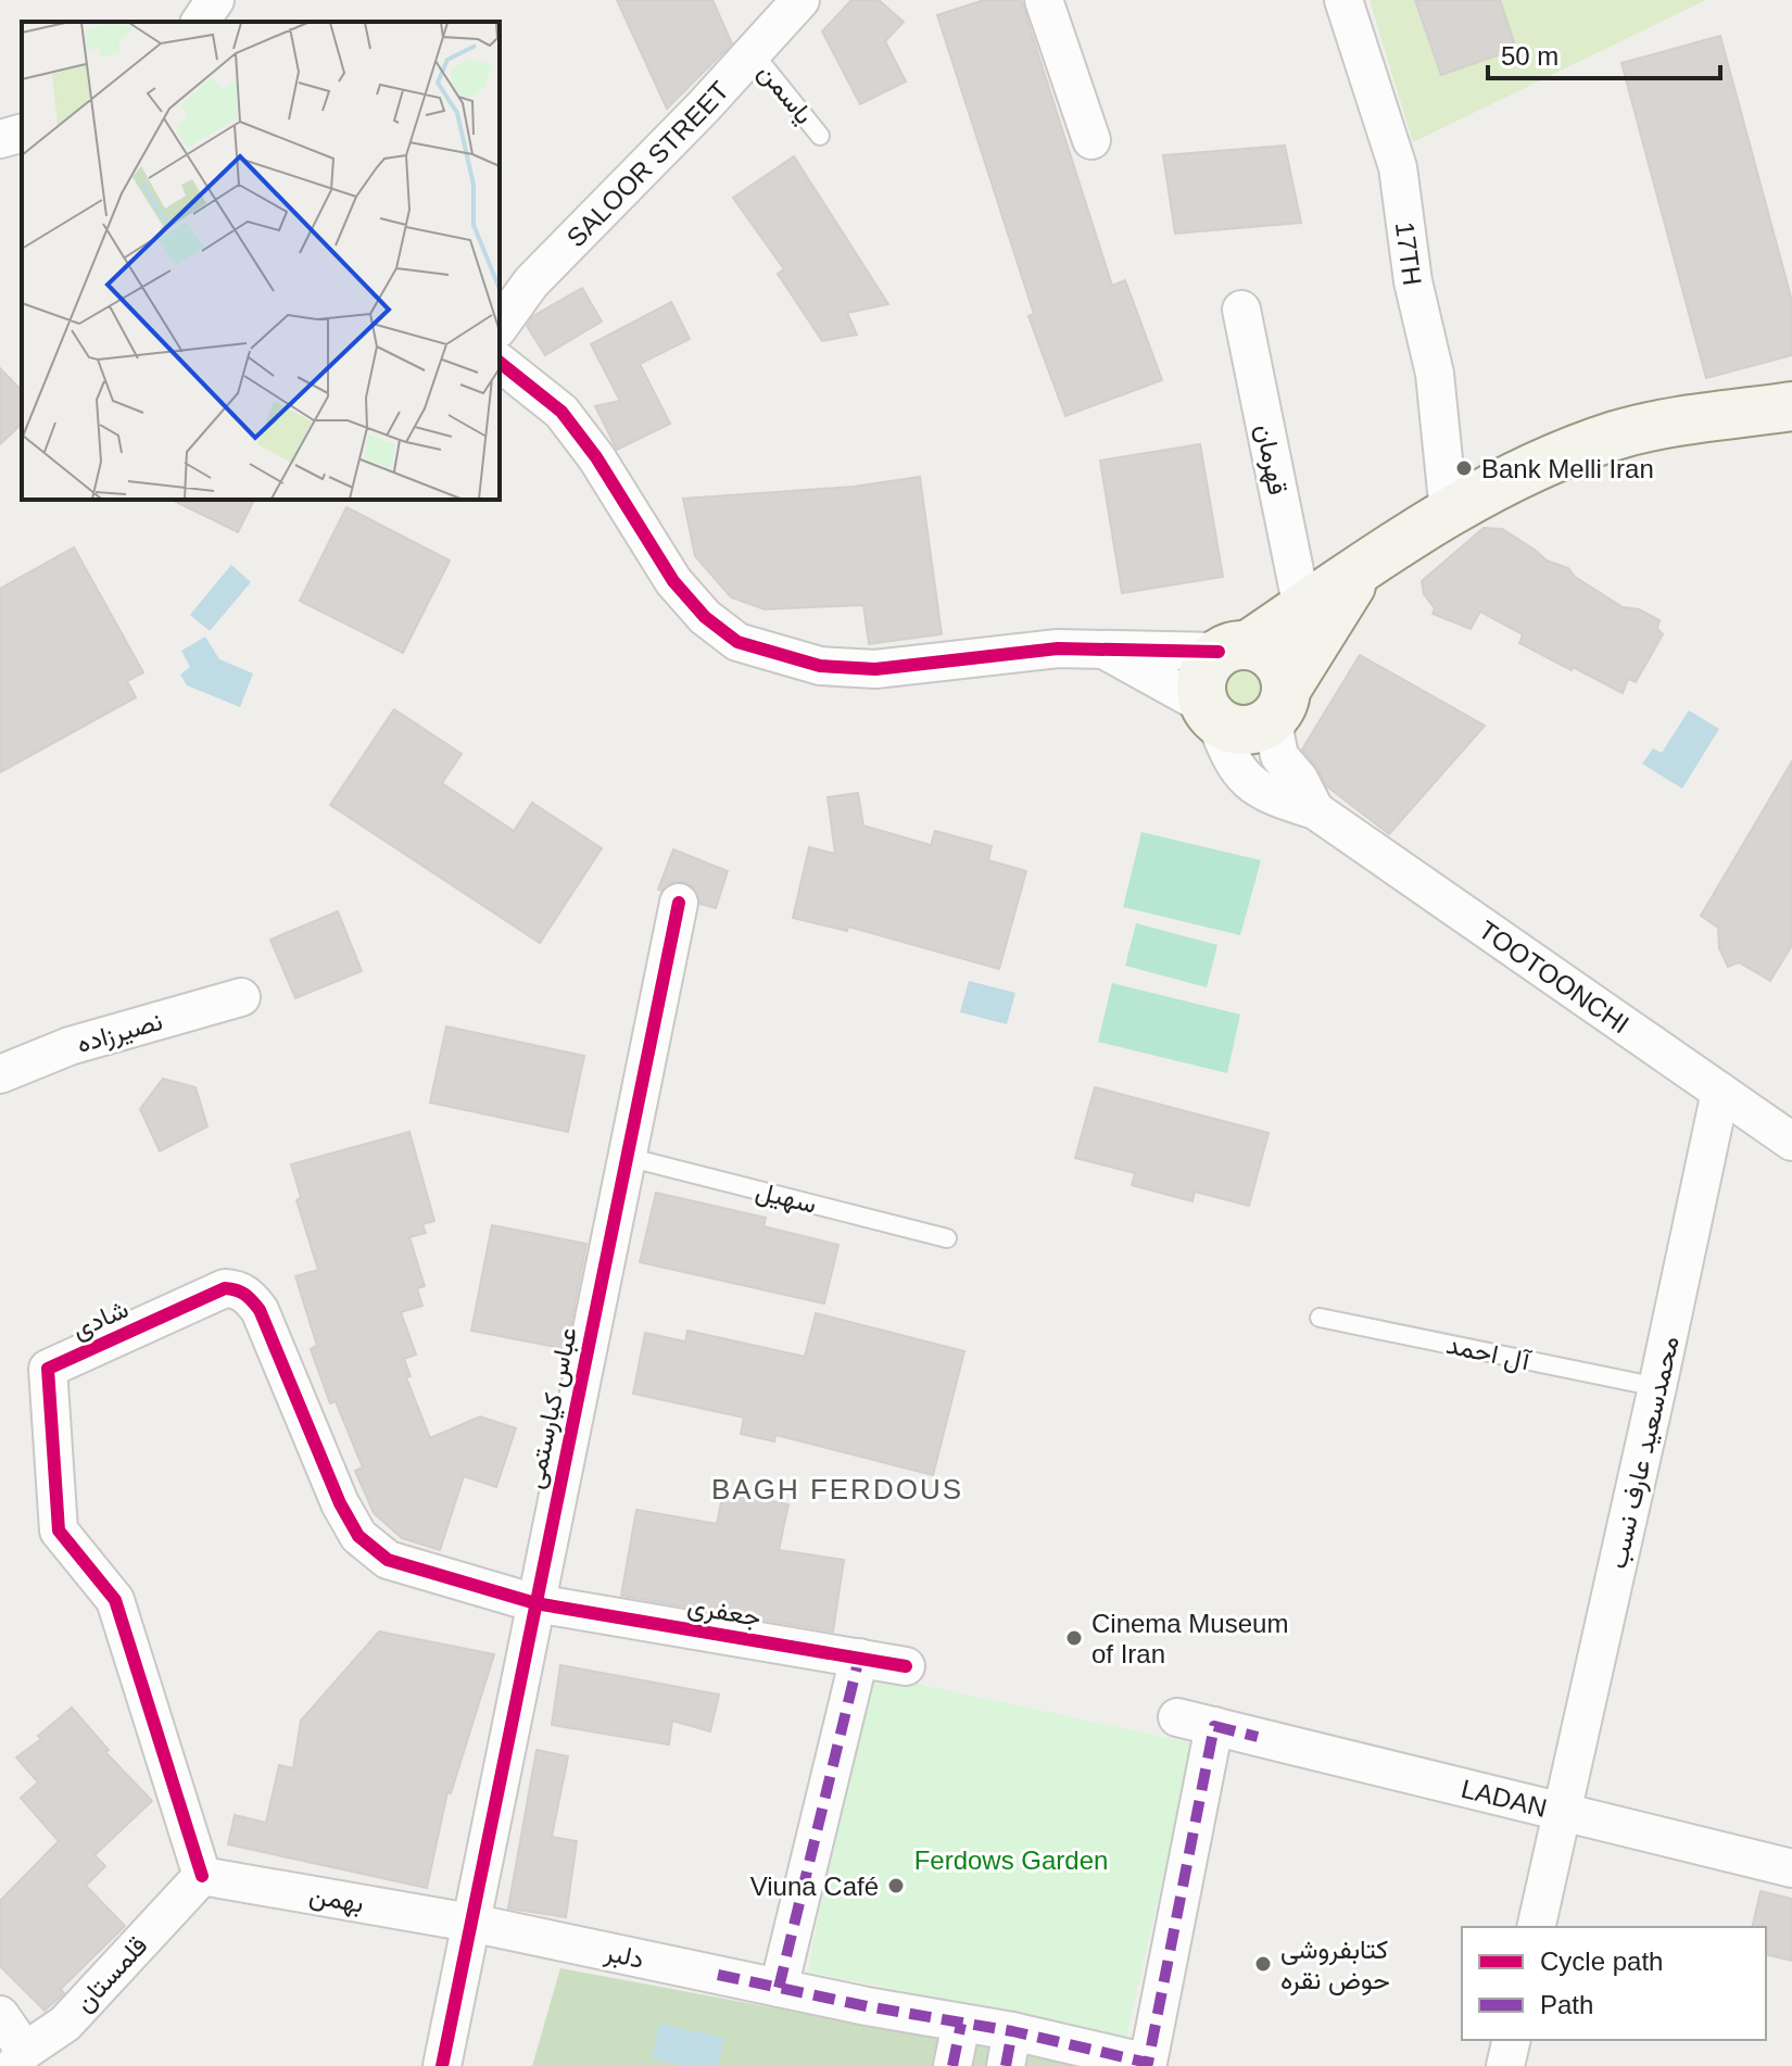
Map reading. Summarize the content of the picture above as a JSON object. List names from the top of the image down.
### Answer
{
  "streets": {
    "street": [
      "SALOOR STREET",
      "17TH",
      "قهرمان",
      "TOOTOONCHI",
      "نصیرزاده",
      "شادی",
      "عباس کیارستمی",
      "محمدسعید عارف نسب",
      "جعفری",
      "LADAN",
      "بهمن",
      "دلبر",
      "قلمستان"
    ],
    "lane": ["یاسمن", "سهیل", "آل احمد"]
  },
  "crossings": [
    ["یاسمن", "SALOOR STREET"],
    ["TOOTOONCHI", "محمدسعید عارف نسب"],
    ["سهیل", "عباس کیارستمی"],
    ["شادی", "عباس کیارستمی"],
    ["شادی", "جعفری"],
    ["شادی", "بهمن"],
    ["شادی", "قلمستان"],
    ["آل احمد", "محمدسعید عارف نسب"],
    ["عباس کیارستمی", "جعفری"],
    ["عباس کیارستمی", "بهمن"],
    ["عباس کیارستمی", "دلبر"],
    ["محمدسعید عارف نسب", "LADAN"],
    ["بهمن", "دلبر"],
    ["بهمن", "قلمستان"]
  ],
  "districts": ["BAGH FERDOUS"],
  "parks": ["Ferdows Garden"],
  "places": [
    "Bank Melli Iran",
    "Cinema Museum of Iran",
    "Viuna Café",
    "کتابفروشی حوض نقره"
  ],
  "legend": ["Cycle path", "Path"],
  "scale_bar": "50 m"
}
